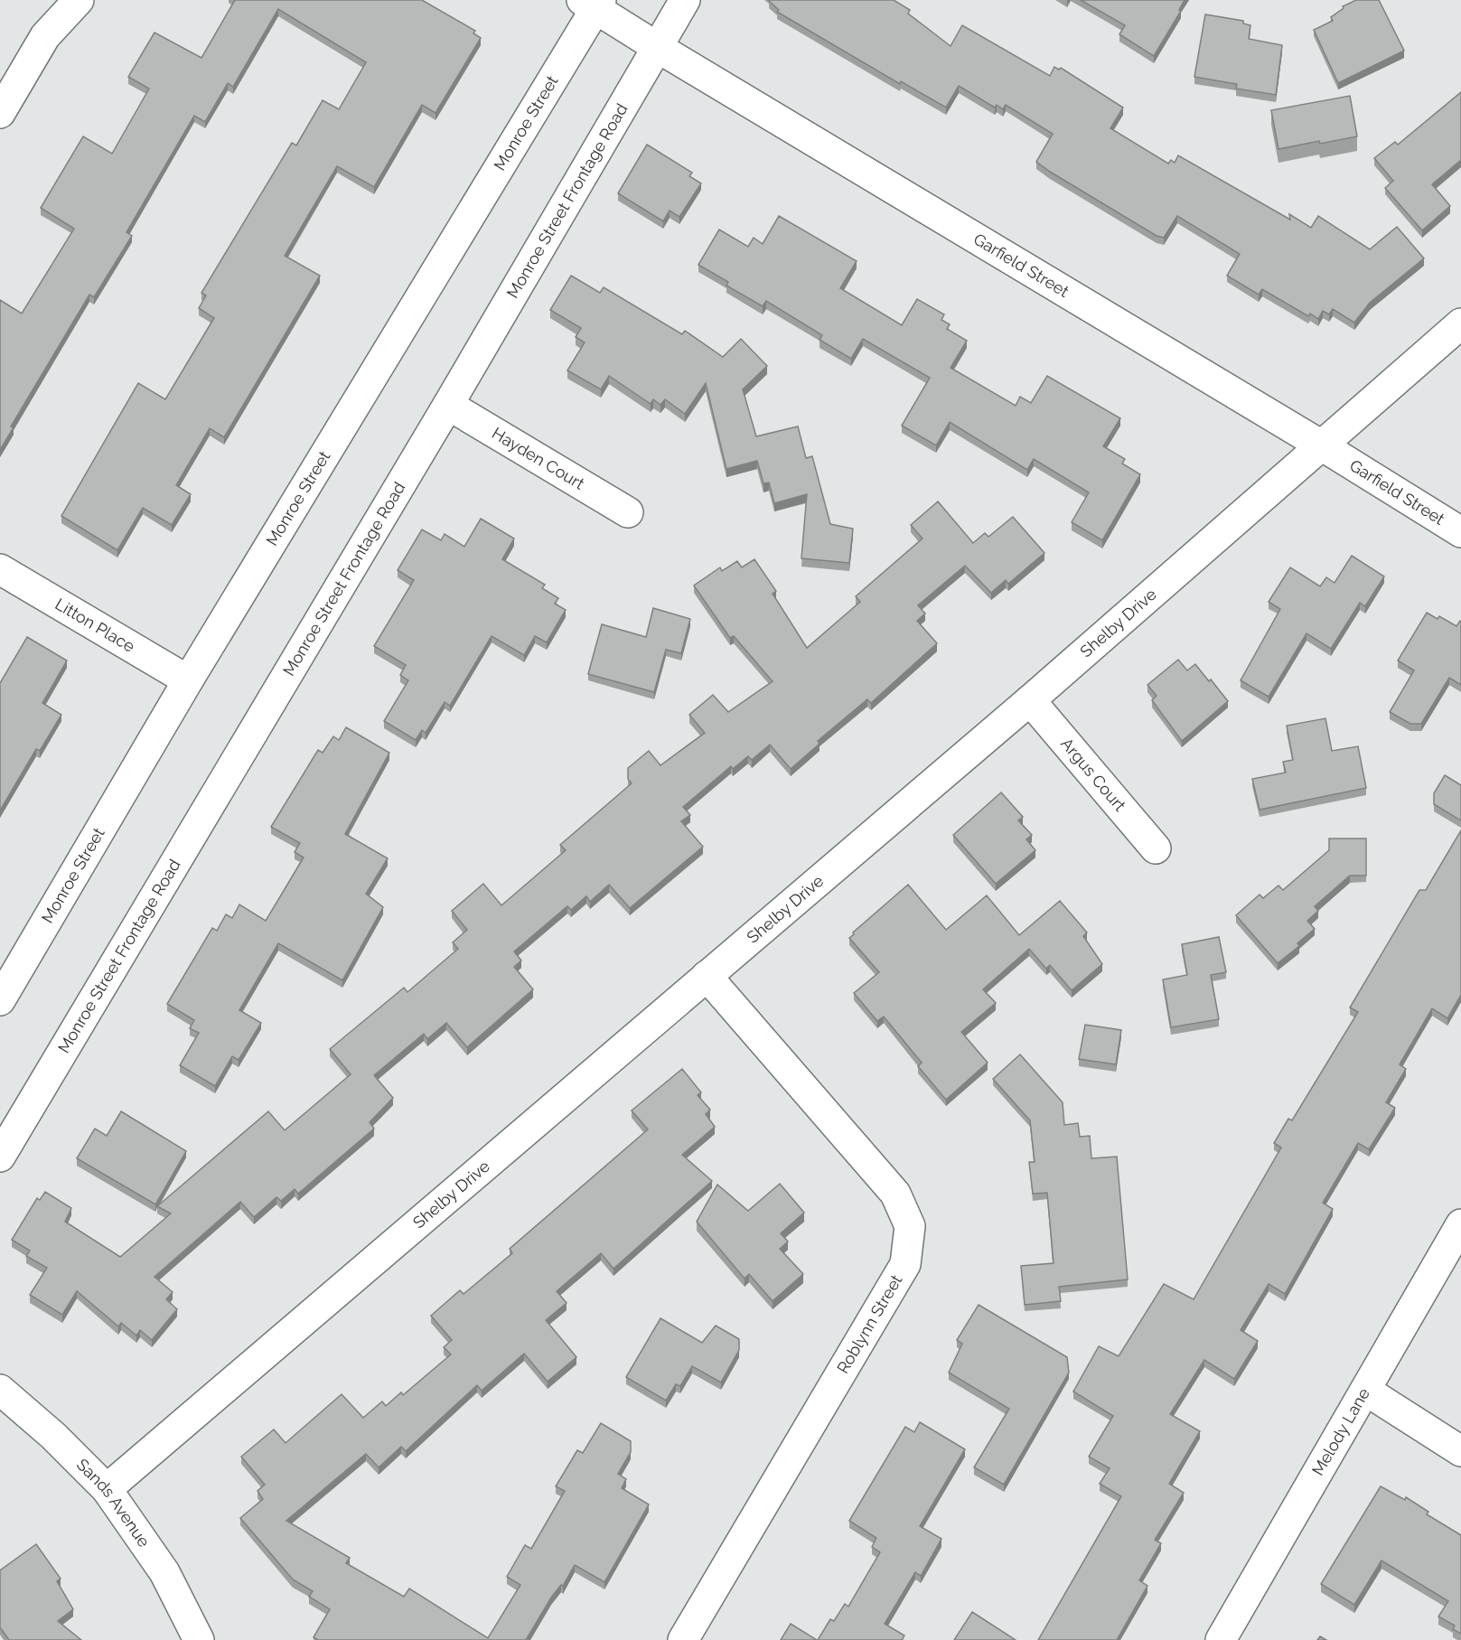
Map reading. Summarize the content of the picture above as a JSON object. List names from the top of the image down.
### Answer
{
  "streets": {
    "street": [
      "Monroe Street",
      "Monroe Street Frontage Road",
      "Garfield Street",
      "Hayden Court",
      "Shelby Drive",
      "Litton Place",
      "Argus Court",
      "Roblynn Street",
      "Melody Lane",
      "Sands Avenue"
    ]
  },
  "crossings": [
    ["Monroe Street", "Garfield Street"],
    ["Monroe Street", "Litton Place"],
    ["Monroe Street Frontage Road", "Garfield Street"],
    ["Monroe Street Frontage Road", "Hayden Court"],
    ["Garfield Street", "Shelby Drive"],
    ["Shelby Drive", "Argus Court"],
    ["Shelby Drive", "Roblynn Street"],
    ["Shelby Drive", "Sands Avenue"]
  ]
}
